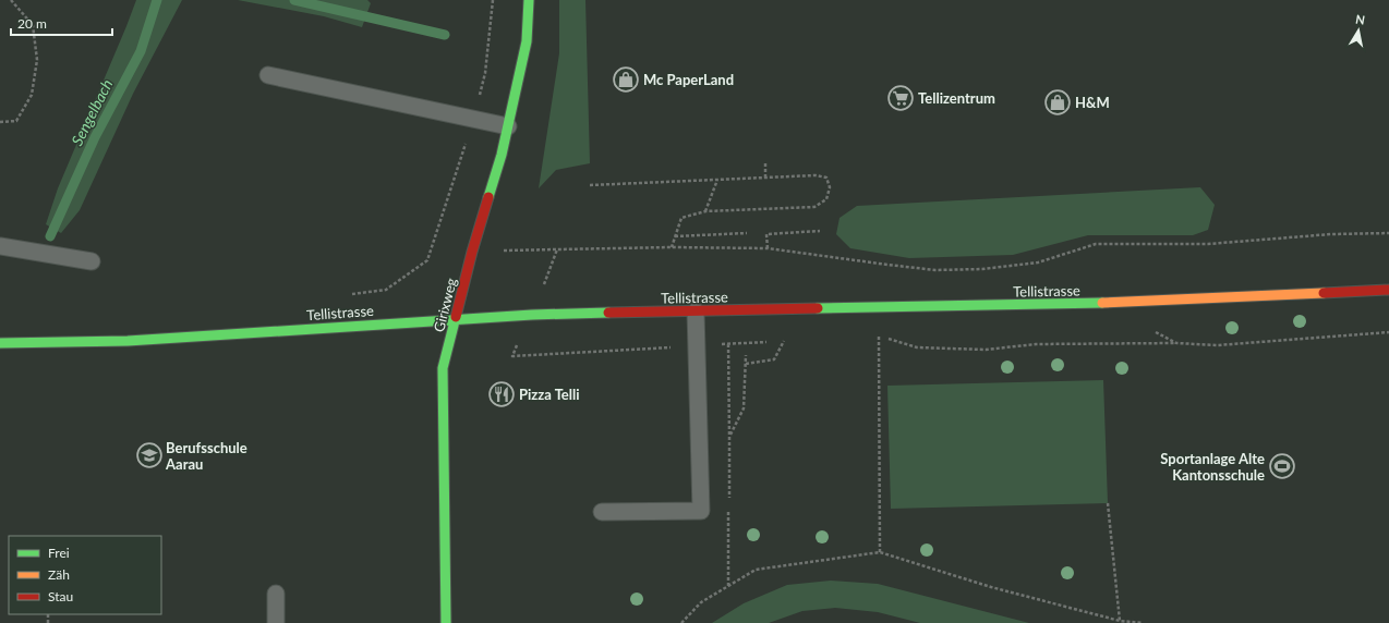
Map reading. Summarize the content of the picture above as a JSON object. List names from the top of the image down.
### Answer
{
  "streets": {
    "main road": ["Tellistrasse", "Girixweg"]
  },
  "crossings": [
    ["Tellistrasse", "Girixweg"]
  ],
  "water": ["Sengelbach"],
  "places": {
    "shop": ["Mc PaperLand", "H&M"],
    "supermarket": ["Tellizentrum"],
    "restaurant": ["Pizza Telli"],
    "school or university": ["Berufsschule Aarau"],
    "sports": ["Sportanlage Alte Kantonsschule"]
  },
  "legend": ["Frei", "Zäh", "Stau"],
  "scale_bar": "20 m",
  "north": "top"
}
